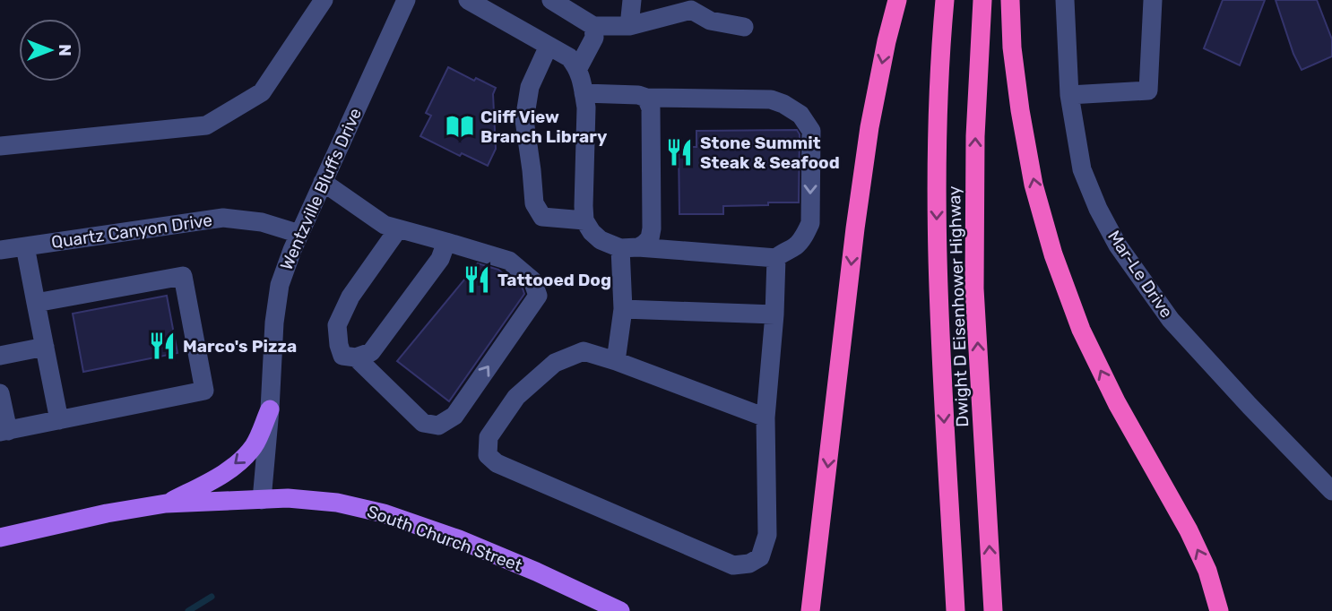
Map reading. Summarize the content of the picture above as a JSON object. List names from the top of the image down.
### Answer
{
  "streets": {
    "highway": ["Dwight D Eisenhower Highway"],
    "main road": ["South Church Street"],
    "street": ["Wentzville Bluffs Drive", "Quartz Canyon Drive", "Mar-Le Drive"]
  },
  "crossings": [
    ["Wentzville Bluffs Drive", "Quartz Canyon Drive"],
    ["Wentzville Bluffs Drive", "South Church Street"]
  ],
  "places": {
    "library": ["Cliff View Branch Library"],
    "restaurant": ["Stone Summit Steak & Seafood", "Tattooed Dog", "Marco's Pizza"]
  },
  "north": "right"
}
